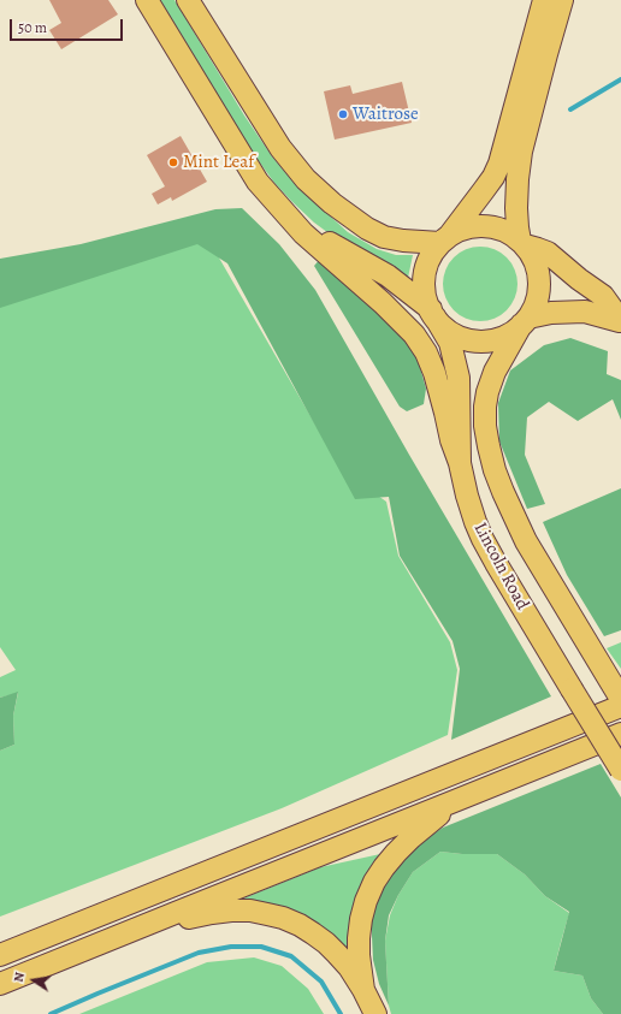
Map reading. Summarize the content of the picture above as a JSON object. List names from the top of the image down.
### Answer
{
  "streets": {
    "highway": ["Lincoln Road"]
  },
  "places": ["Waitrose", "Mint Leaf"],
  "scale_bar": "50 m",
  "north": "left"
}
